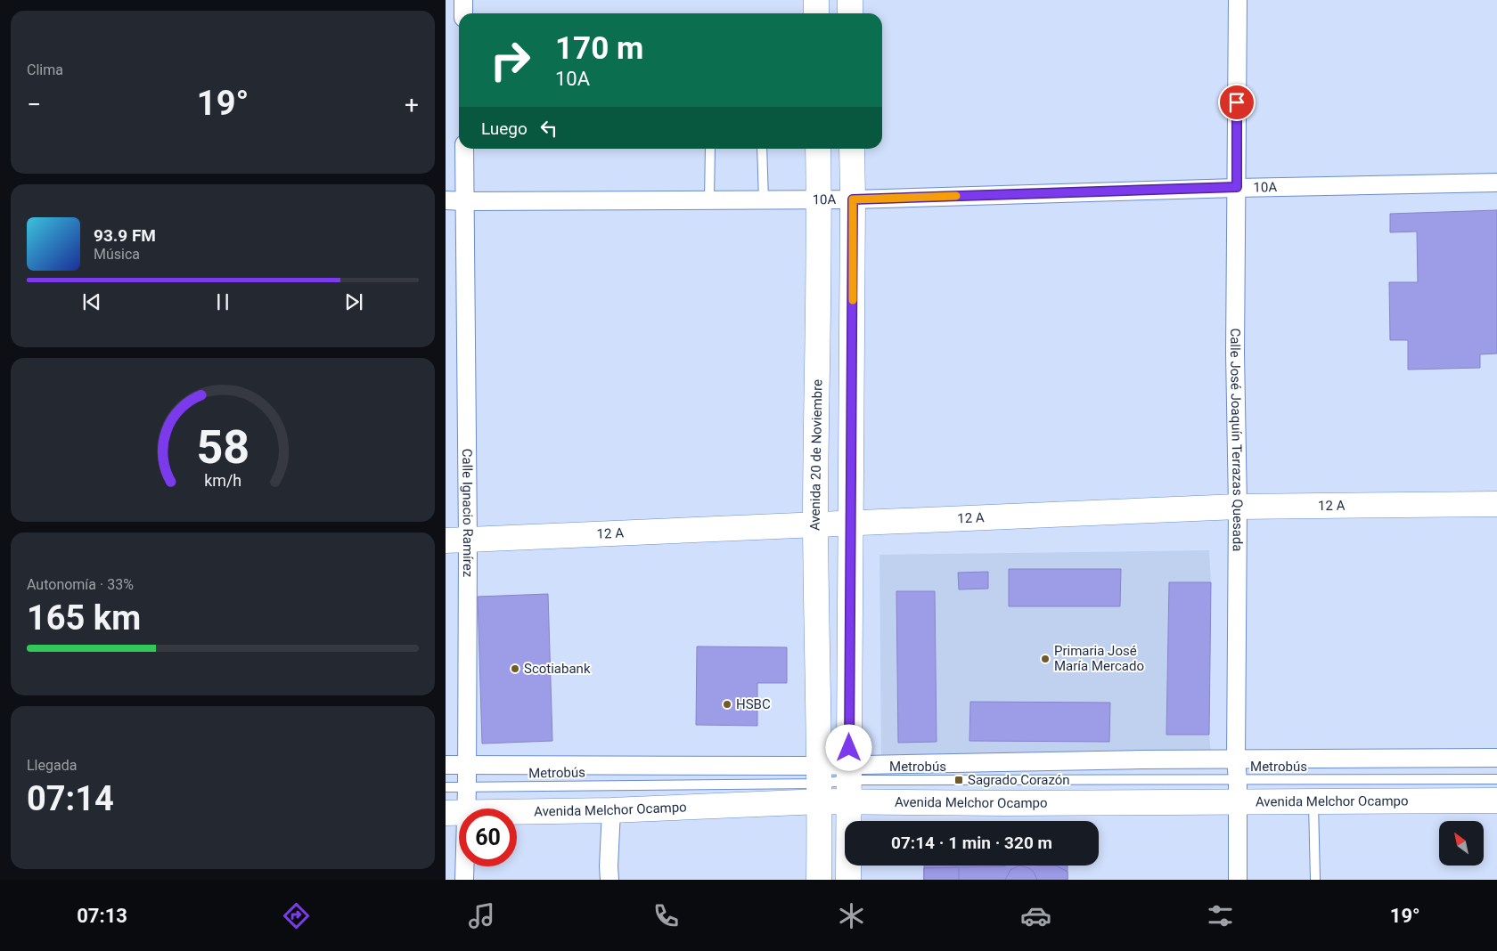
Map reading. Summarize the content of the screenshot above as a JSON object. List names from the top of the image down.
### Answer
{
  "streets": {
    "main road": ["Avenida 20 de Noviembre", "12 A", "Avenida Melchor Ocampo"],
    "street": ["10A", "Calle José Joaquín Terrazas Quesada", "Calle Ignacio Ramírez"],
    "lane": ["Metrobús"]
  },
  "crossings": [
    ["10A", "Calle José Joaquín Terrazas Quesada"],
    ["10A", "Avenida 20 de Noviembre"],
    ["10A", "Calle Ignacio Ramírez"],
    ["Calle José Joaquín Terrazas Quesada", "12 A"],
    ["Calle José Joaquín Terrazas Quesada", "Metrobús"],
    ["Calle José Joaquín Terrazas Quesada", "Avenida Melchor Ocampo"],
    ["Avenida 20 de Noviembre", "12 A"],
    ["Avenida 20 de Noviembre", "Metrobús"],
    ["Avenida 20 de Noviembre", "Avenida Melchor Ocampo"],
    ["12 A", "Calle Ignacio Ramírez"],
    ["Calle Ignacio Ramírez", "Metrobús"],
    ["Calle Ignacio Ramírez", "Avenida Melchor Ocampo"],
    ["Metrobús", "Avenida Melchor Ocampo"]
  ],
  "places": {
    "other": ["Primaria José María Mercado", "Scotiabank", "HSBC"],
    "transit": ["Sagrado Corazón"]
  },
  "north": "top left",
  "page": {
    "tile": [
      "Clima",
      ["Autonomía · 33%", "165 km"],
      ["Llegada", "07:14"]
    ],
    "turn": ["170 m", "10A"],
    "heat": ["−", "19°", "+"],
    "then": "Luego",
    "song": ["93.9 FM", "Música"],
    "limit": "60",
    "trip": "07:14 · 1 min · 320 m",
    "tabs": ["07:13", "19°"],
    "gauge": ["58", "km/h"]
  }
}
